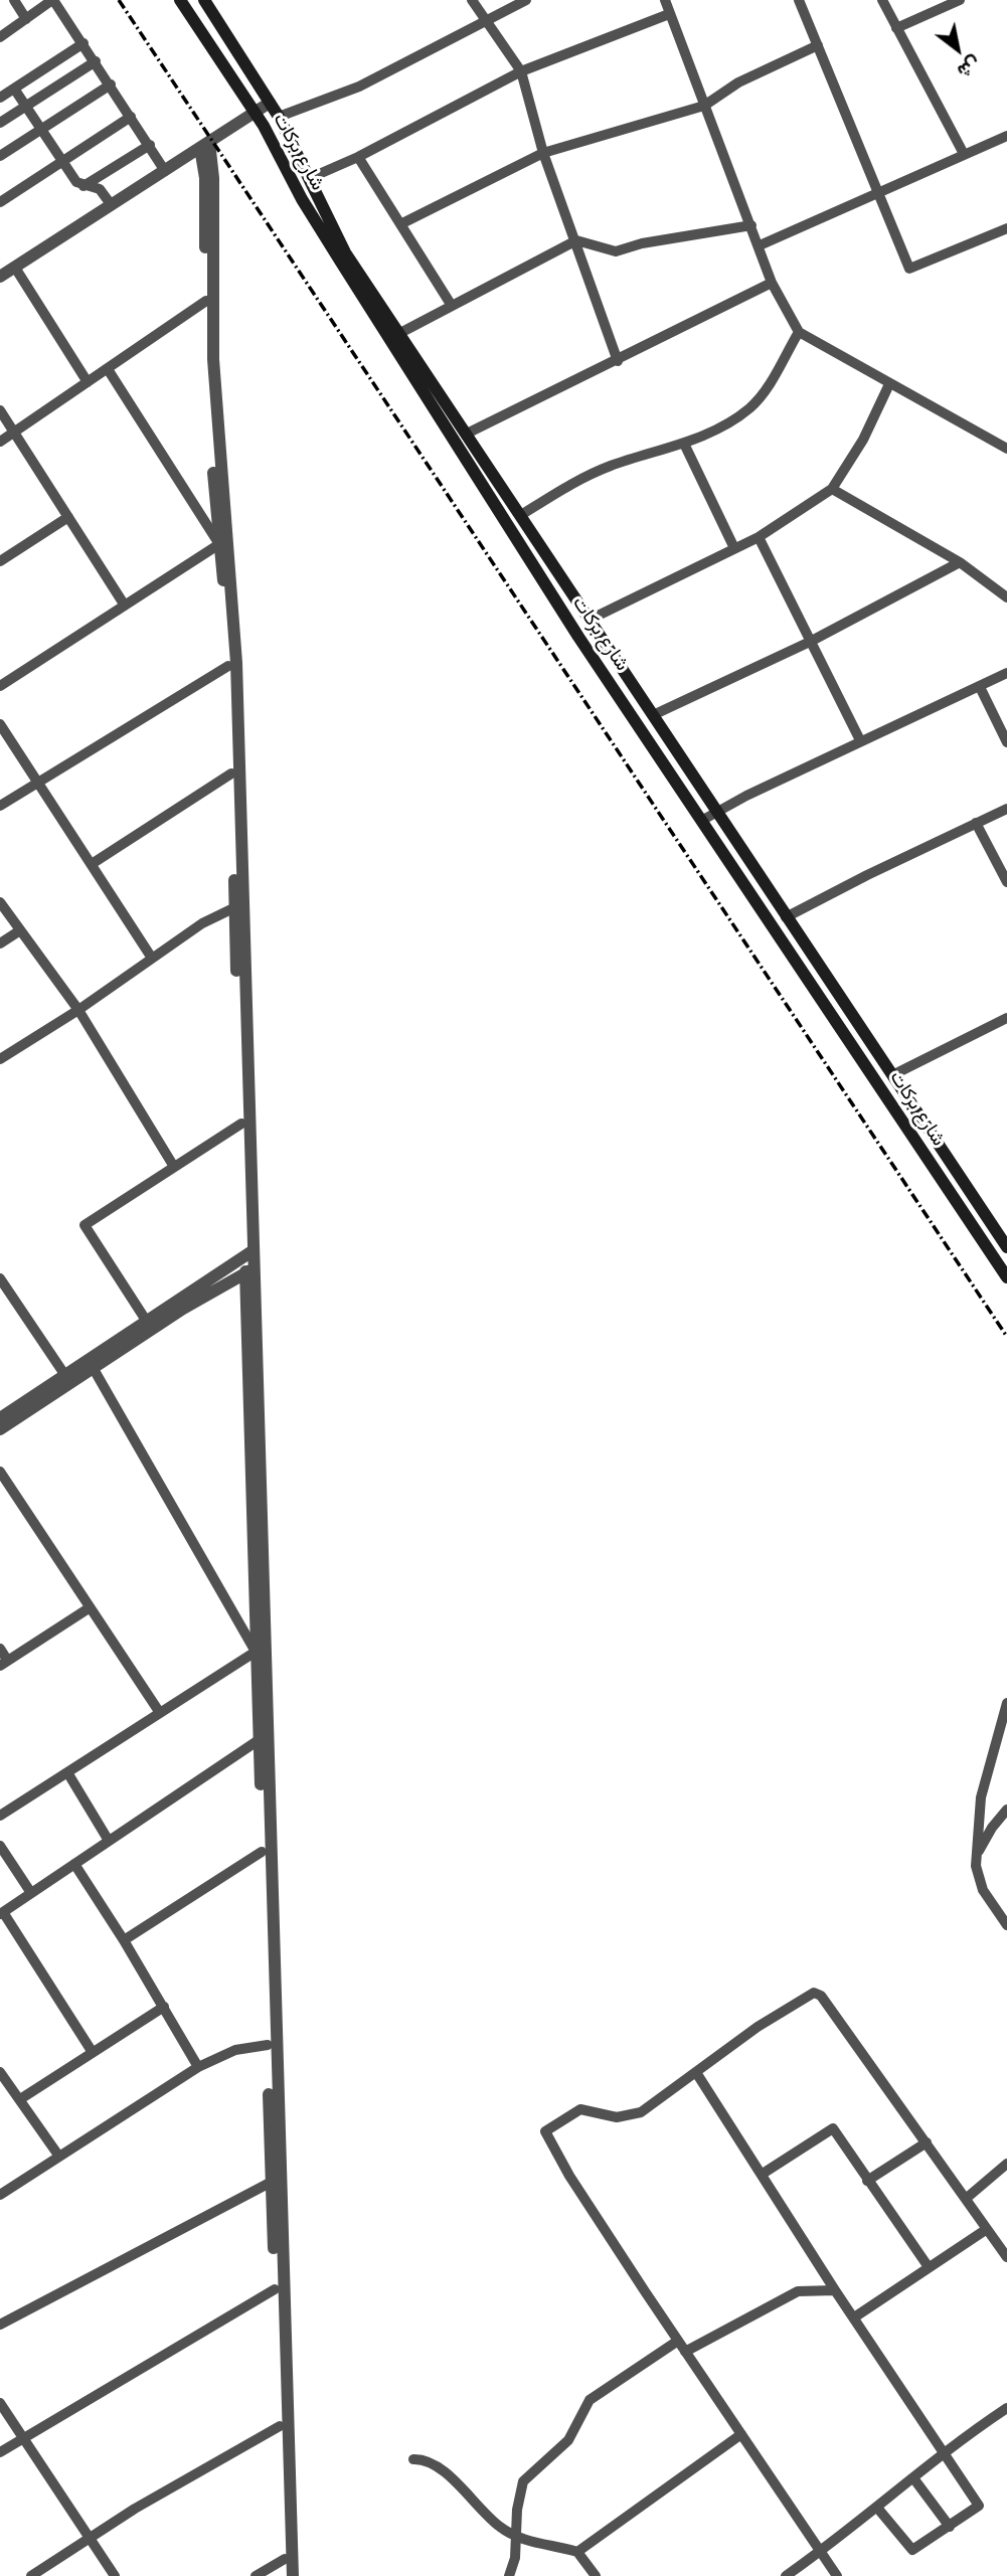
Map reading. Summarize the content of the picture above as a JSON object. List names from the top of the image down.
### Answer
{
  "streets": {
    "main road": ["شارع بركات"]
  },
  "north": "bottom right"
}
